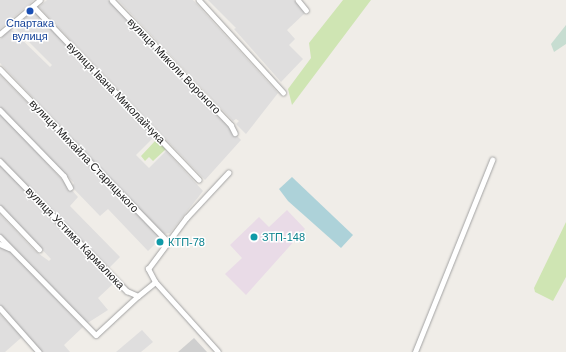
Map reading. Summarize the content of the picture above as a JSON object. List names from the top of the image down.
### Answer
{
  "streets": {
    "street": [
      "вулиця Миколи Вороного",
      "вулиця Івана Миколайчука",
      "вулиця Михайла Старицького",
      "вулиця Устима Кармалюка"
    ]
  },
  "places": ["Спартака вулиця", "ЗТП-148", "КТП-78"]
}
